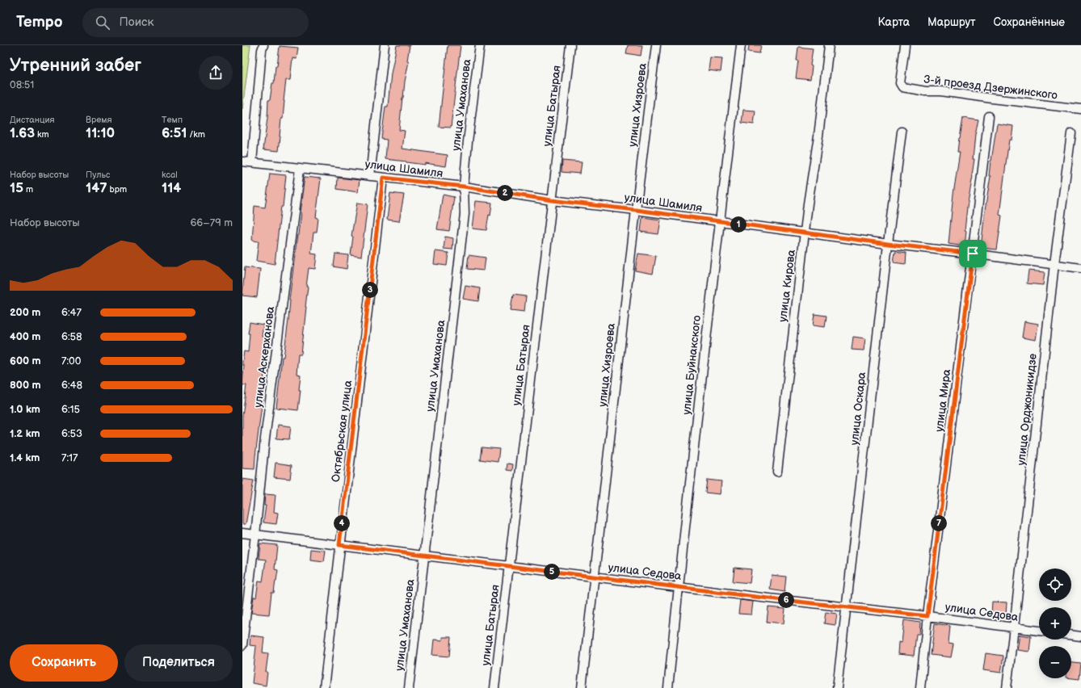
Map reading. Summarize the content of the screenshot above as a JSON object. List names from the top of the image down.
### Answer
{
  "streets": {
    "street": [
      "3-й проезд Дзержинского",
      "улица Умаханова",
      "улица Хизроева",
      "улица Батырая",
      "улица Шамиля",
      "улица Кирова",
      "улица Аскерханова",
      "улица Буйнакского",
      "улица Мира",
      "улица Оскара",
      "улица Орджоникидзе",
      "Октябрьская улица",
      "улица Седова"
    ]
  },
  "crossings": [
    ["улица Умаханова", "улица Шамиля"],
    ["улица Умаханова", "улица Седова"],
    ["улица Хизроева", "улица Шамиля"],
    ["улица Хизроева", "улица Седова"],
    ["улица Батырая", "улица Шамиля"],
    ["улица Батырая", "улица Седова"],
    ["улица Шамиля", "улица Кирова"],
    ["улица Шамиля", "улица Аскерханова"],
    ["улица Шамиля", "улица Буйнакского"],
    ["улица Шамиля", "улица Мира"],
    ["улица Шамиля", "улица Оскара"],
    ["улица Шамиля", "улица Орджоникидзе"],
    ["улица Шамиля", "Октябрьская улица"],
    ["улица Аскерханова", "улица Седова"],
    ["улица Буйнакского", "улица Седова"],
    ["улица Мира", "улица Седова"],
    ["улица Оскара", "улица Седова"],
    ["улица Орджоникидзе", "улица Седова"],
    ["Октябрьская улица", "улица Седова"]
  ],
  "page": {
    "header": "Tempo",
    "search": "Поиск",
    "nav": ["Карта", "Маршрут", "Сохранённые"],
    "heading": ["Утренний забег", "08:51"],
    "stats": [
      ["Дистанция", "1.63 km"],
      ["Время", "11:10"],
      ["Темп", "6:51 /km"],
      ["Набор высоты", "15 m"],
      ["Пульс", "147 bpm"],
      ["kcal", "114"]
    ],
    "pins": [
      "2",
      "1",
      "3",
      "4",
      "7",
      "5",
      "6"
    ],
    "chart": ["Набор высоты", "66–79 m"],
    "list": [
      {
        "name": "200 m",
        "note": "6:47"
      },
      {
        "name": "400 m",
        "note": "6:58"
      },
      {
        "name": "600 m",
        "note": "7:00"
      },
      {
        "name": "800 m",
        "note": "6:48"
      },
      {
        "name": "1.0 km",
        "note": "6:15"
      },
      {
        "name": "1.2 km",
        "note": "6:53"
      },
      {
        "name": "1.4 km",
        "note": "7:17"
      }
    ],
    "map_buttons": ["+", "−"],
    "buttons": ["Сохранить", "Поделиться"]
  }
}
